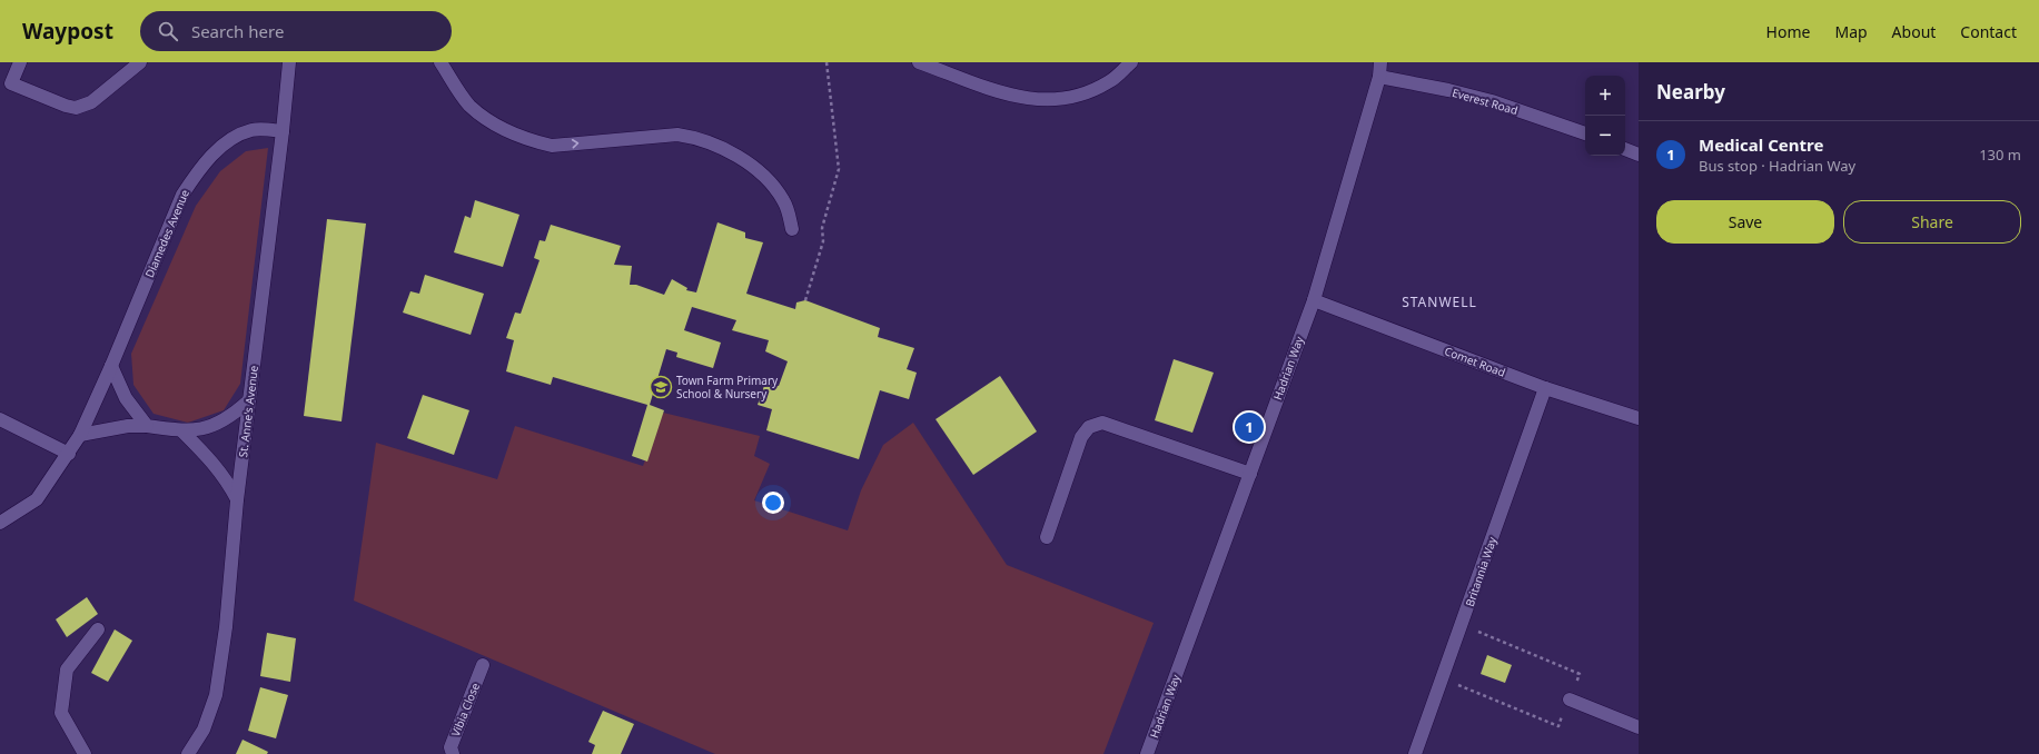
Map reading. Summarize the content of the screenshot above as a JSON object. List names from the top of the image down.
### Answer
{
  "streets": {
    "street": [
      "Everest Road",
      "Diamedes Avenue",
      "Comet Road",
      "Hadrian Way",
      "St. Anne's Avenue",
      "Britannia Way",
      "Vibia Close"
    ]
  },
  "crossings": [
    ["Everest Road", "Hadrian Way"],
    ["Diamedes Avenue", "St. Anne's Avenue"],
    ["Comet Road", "Hadrian Way"],
    ["Comet Road", "Britannia Way"]
  ],
  "districts": ["STANWELL"],
  "places": {
    "school or university": ["Town Farm Primary School & Nursery"]
  },
  "page": {
    "header": "Waypost",
    "search": "Search here",
    "nav": [
      "Home",
      "Map",
      "About",
      "Contact"
    ],
    "heading": "Nearby",
    "map_buttons": ["+", "−"],
    "list": [
      {
        "mark": "1",
        "name": "Medical Centre",
        "note": "Bus stop · Hadrian Way",
        "value": "130 m"
      }
    ],
    "buttons": ["Save", "Share"],
    "pins": "1"
  }
}
